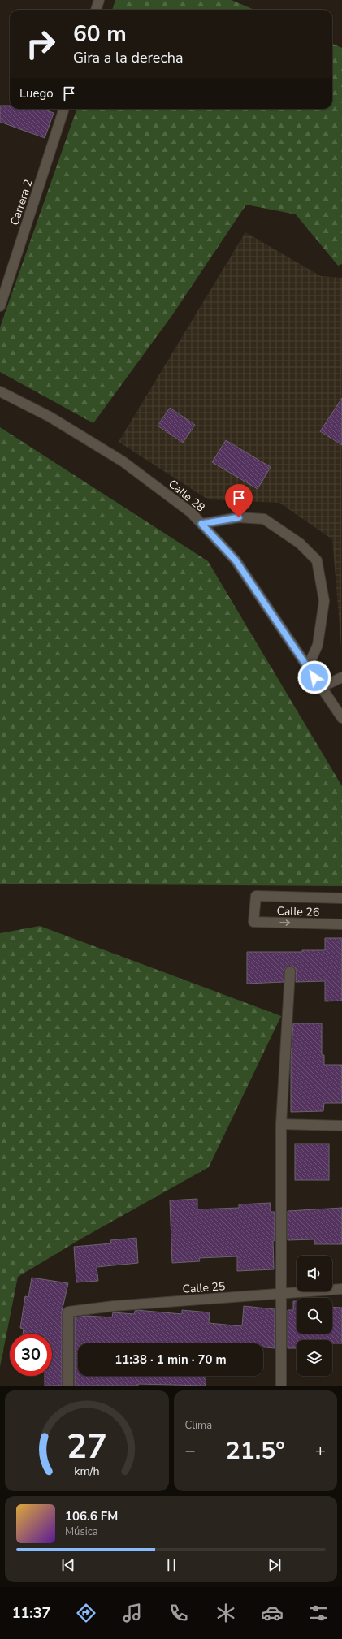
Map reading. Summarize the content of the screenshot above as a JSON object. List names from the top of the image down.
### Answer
{
  "streets": {
    "street": [
      "Carrera 2",
      "Calle 28",
      "Calle 26",
      "Calle 25"
    ]
  },
  "page": {
    "turn": ["60 m", "Gira a la derecha"],
    "then": "Luego",
    "limit": "30",
    "trip": "11:38 · 1 min · 70 m",
    "tile": "Clima",
    "heat": ["−", "21.5°", "+"],
    "song": ["106.6 FM", "Música"],
    "tabs": "11:37",
    "gauge": ["27", "km/h"]
  }
}
